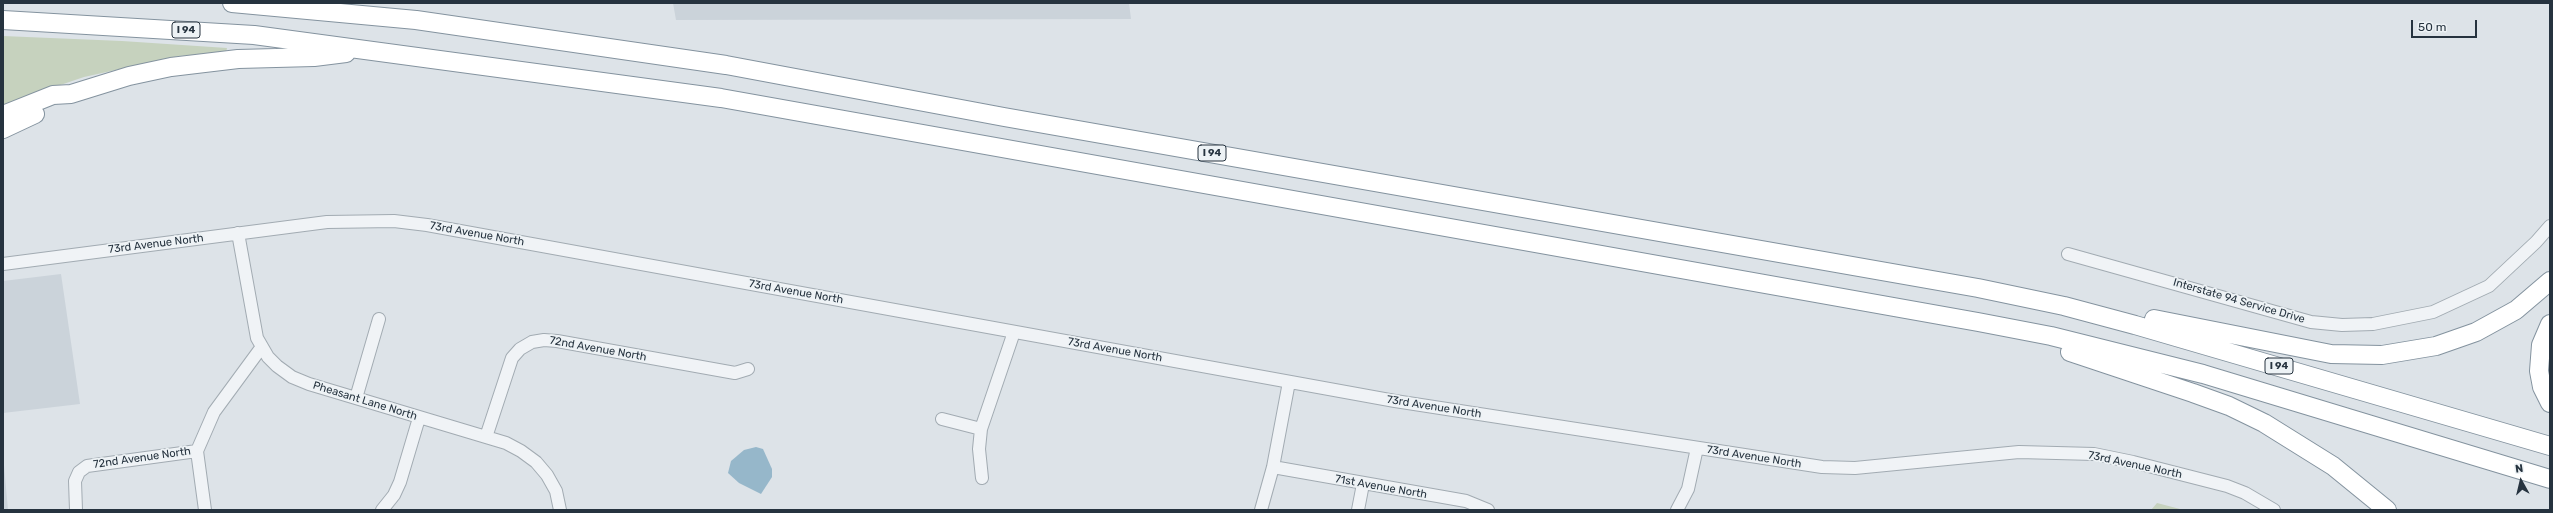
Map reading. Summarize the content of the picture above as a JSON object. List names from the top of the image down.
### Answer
{
  "streets": {
    "highway": ["I 94"],
    "street": [
      "73rd Avenue North",
      "Interstate 94 Service Drive",
      "72nd Avenue North",
      "Pheasant Lane North",
      "71st Avenue North"
    ]
  },
  "crossings": [
    ["73rd Avenue North", "Pheasant Lane North"],
    ["72nd Avenue North", "Pheasant Lane North"]
  ],
  "scale_bar": "50 m",
  "north": "top"
}
